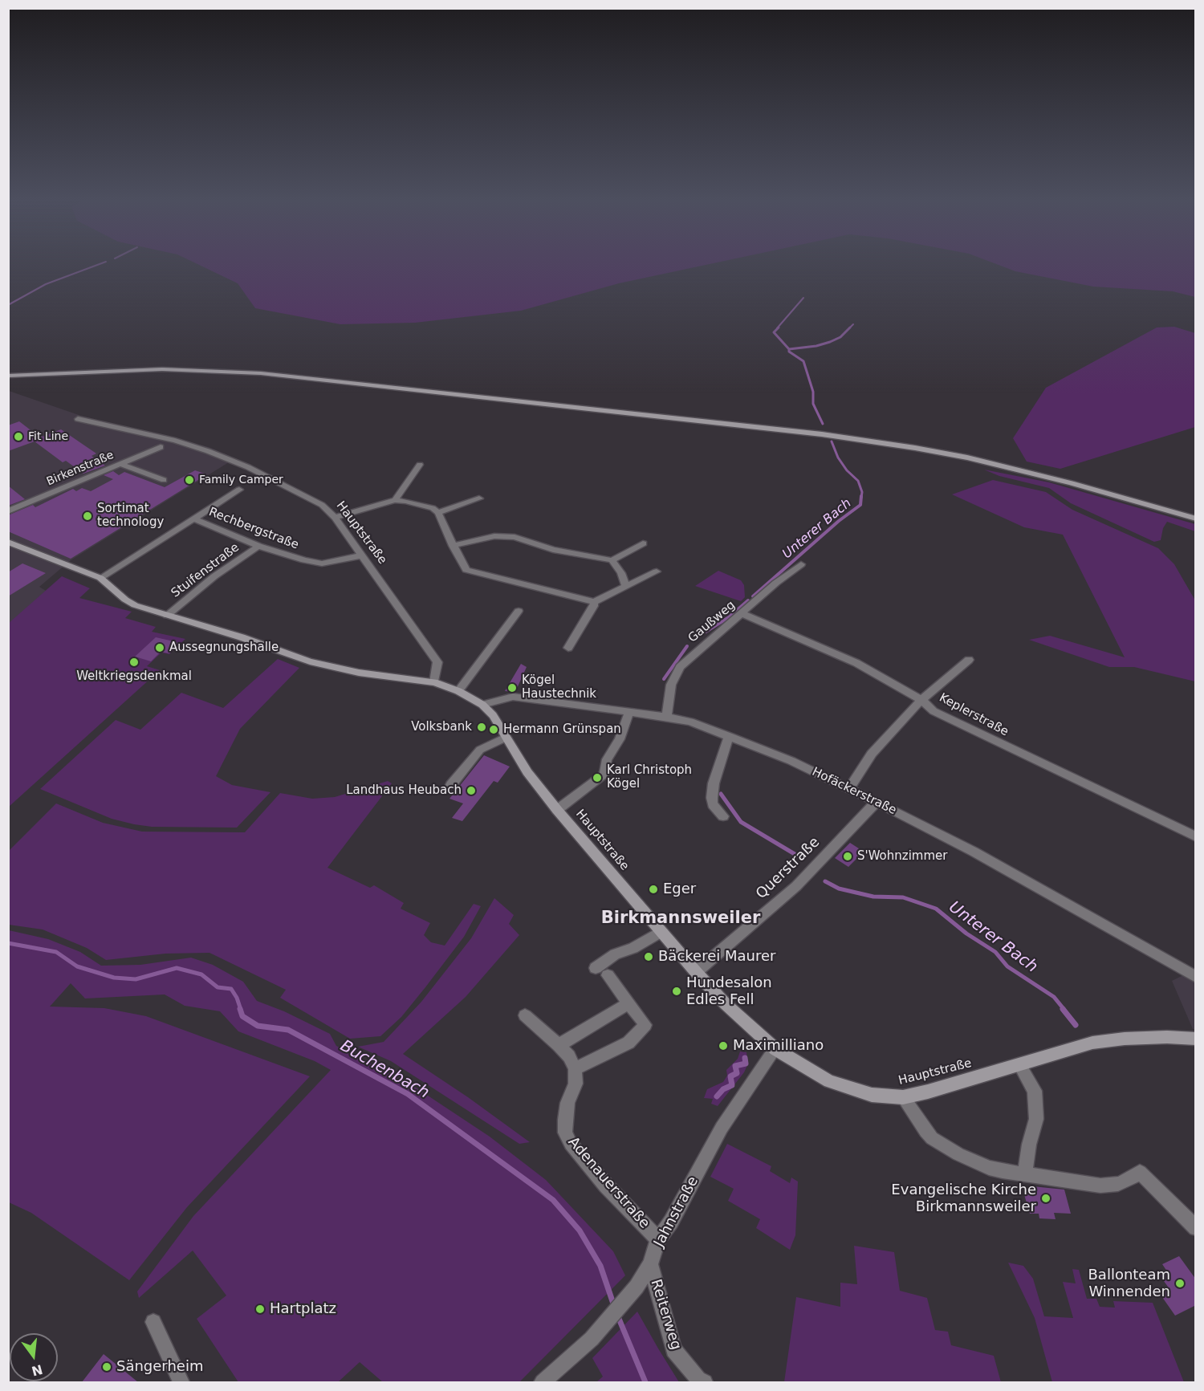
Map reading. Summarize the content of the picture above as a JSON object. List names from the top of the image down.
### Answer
{
  "streets": {
    "main road": ["Hauptstraße"],
    "street": [
      "Birkenstraße",
      "Rechbergstraße",
      "Stuifenstraße",
      "Gaußweg",
      "Keplerstraße",
      "Hofäckerstraße",
      "Querstraße",
      "Adenauerstraße",
      "Jahnstraße",
      "Reiterweg"
    ]
  },
  "crossings": [
    ["Rechbergstraße", "Hauptstraße"],
    ["Rechbergstraße", "Stuifenstraße"],
    ["Hauptstraße", "Hofäckerstraße"],
    ["Hauptstraße", "Querstraße"],
    ["Hauptstraße", "Jahnstraße"],
    ["Gaußweg", "Keplerstraße"],
    ["Gaußweg", "Hofäckerstraße"],
    ["Hofäckerstraße", "Querstraße"],
    ["Adenauerstraße", "Jahnstraße"],
    ["Jahnstraße", "Reiterweg"]
  ],
  "districts": ["Birkmannsweiler"],
  "water": ["Unterer Bach", "Buchenbach"],
  "places": [
    "Fit Line",
    "Family Camper",
    "Sortimat technology",
    "Aussegnungshalle",
    "Weltkriegsdenkmal",
    "Kögel Haustechnik",
    "Volksbank",
    "Hermann Grünspan",
    "Karl Christoph Kögel",
    "Landhaus Heubach",
    "S'Wohnzimmer",
    "Eger",
    "Bäckerei Maurer",
    "Hundesalon Edles Fell",
    "Maximilliano",
    "Evangelische Kirche Birkmannsweiler",
    "Ballonteam Winnenden",
    "Hartplatz",
    "Sängerheim"
  ],
  "north": "bottom"
}
